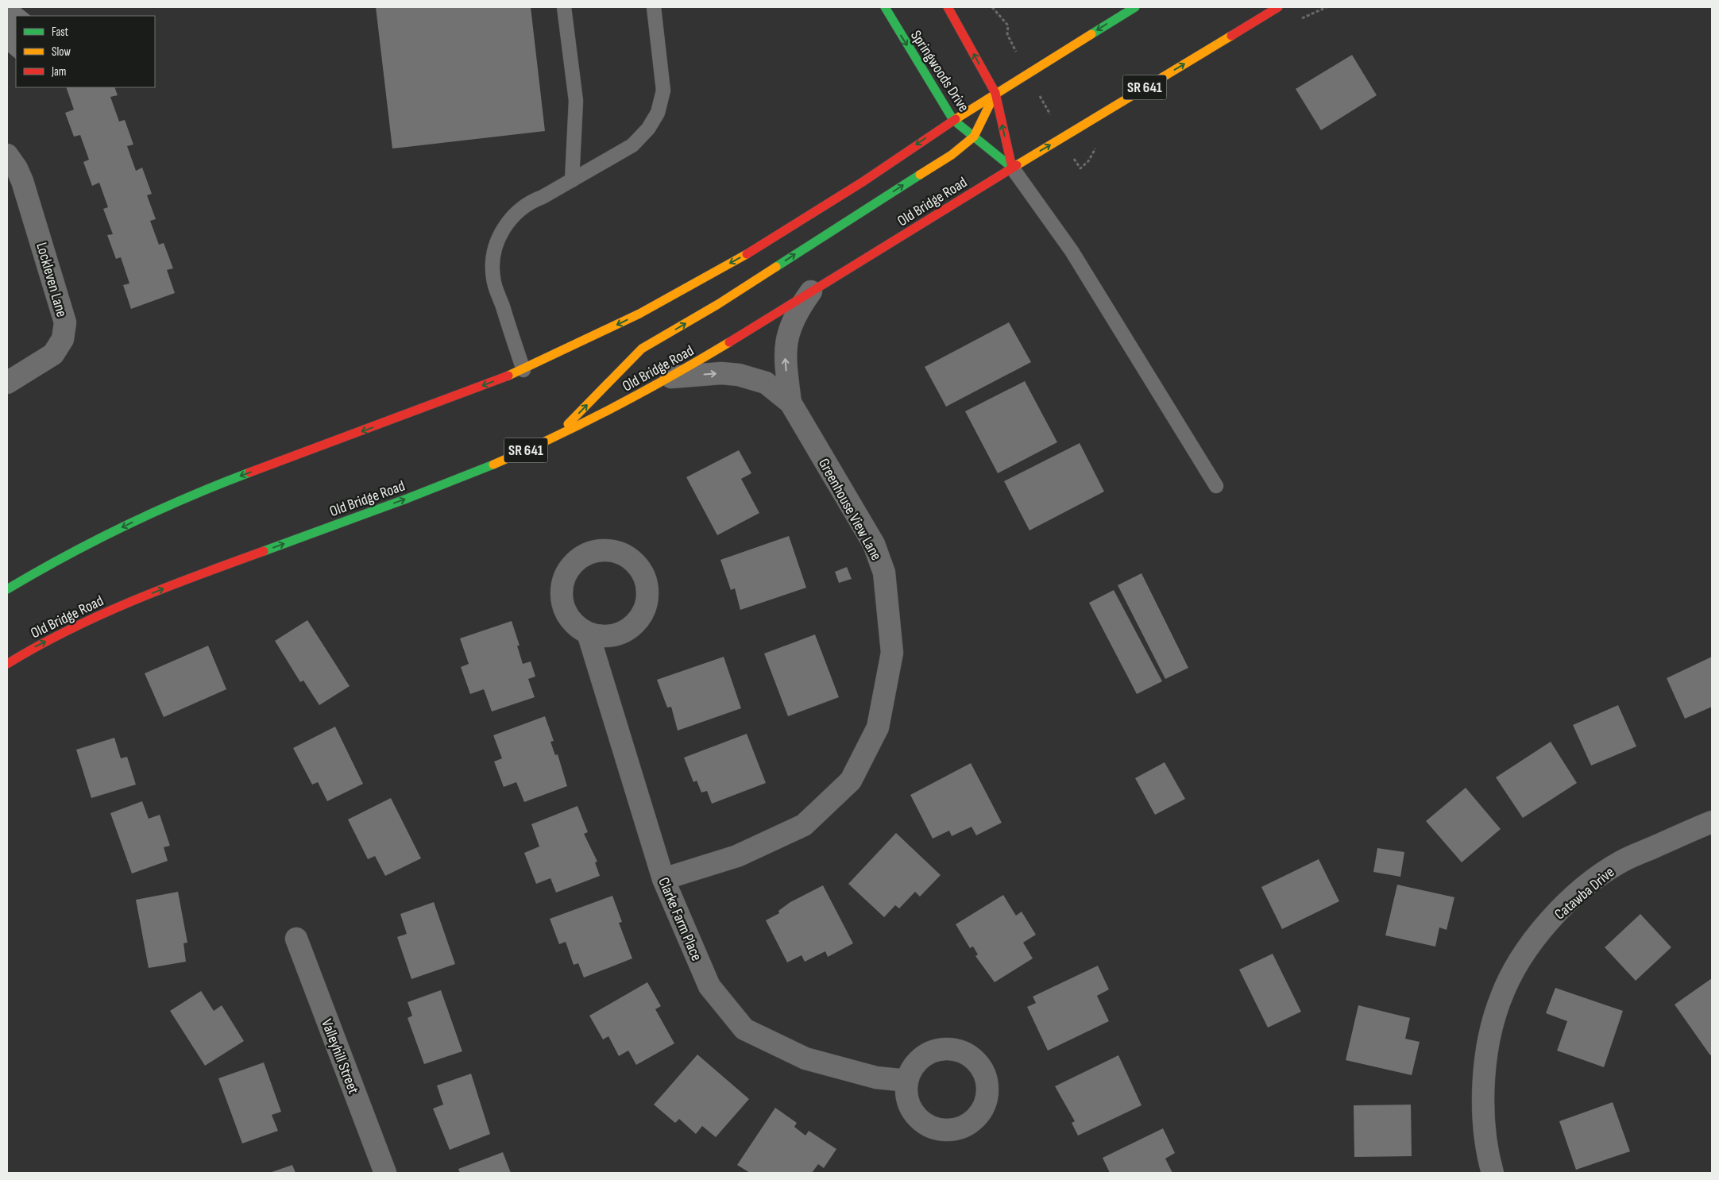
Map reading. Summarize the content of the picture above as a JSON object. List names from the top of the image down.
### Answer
{
  "streets": {
    "main road": ["Springwoods Drive", "SR 641", "Old Bridge Road"],
    "street": [
      "Lockleven Lane",
      "Greenhouse View Lane",
      "Catawba Drive",
      "Clarke Farm Place",
      "Valleyhill Street"
    ]
  },
  "crossings": [
    ["Springwoods Drive", "Old Bridge Road"],
    ["Old Bridge Road", "Greenhouse View Lane"],
    ["Greenhouse View Lane", "Clarke Farm Place"]
  ],
  "legend": ["Fast", "Slow", "Jam"]
}
